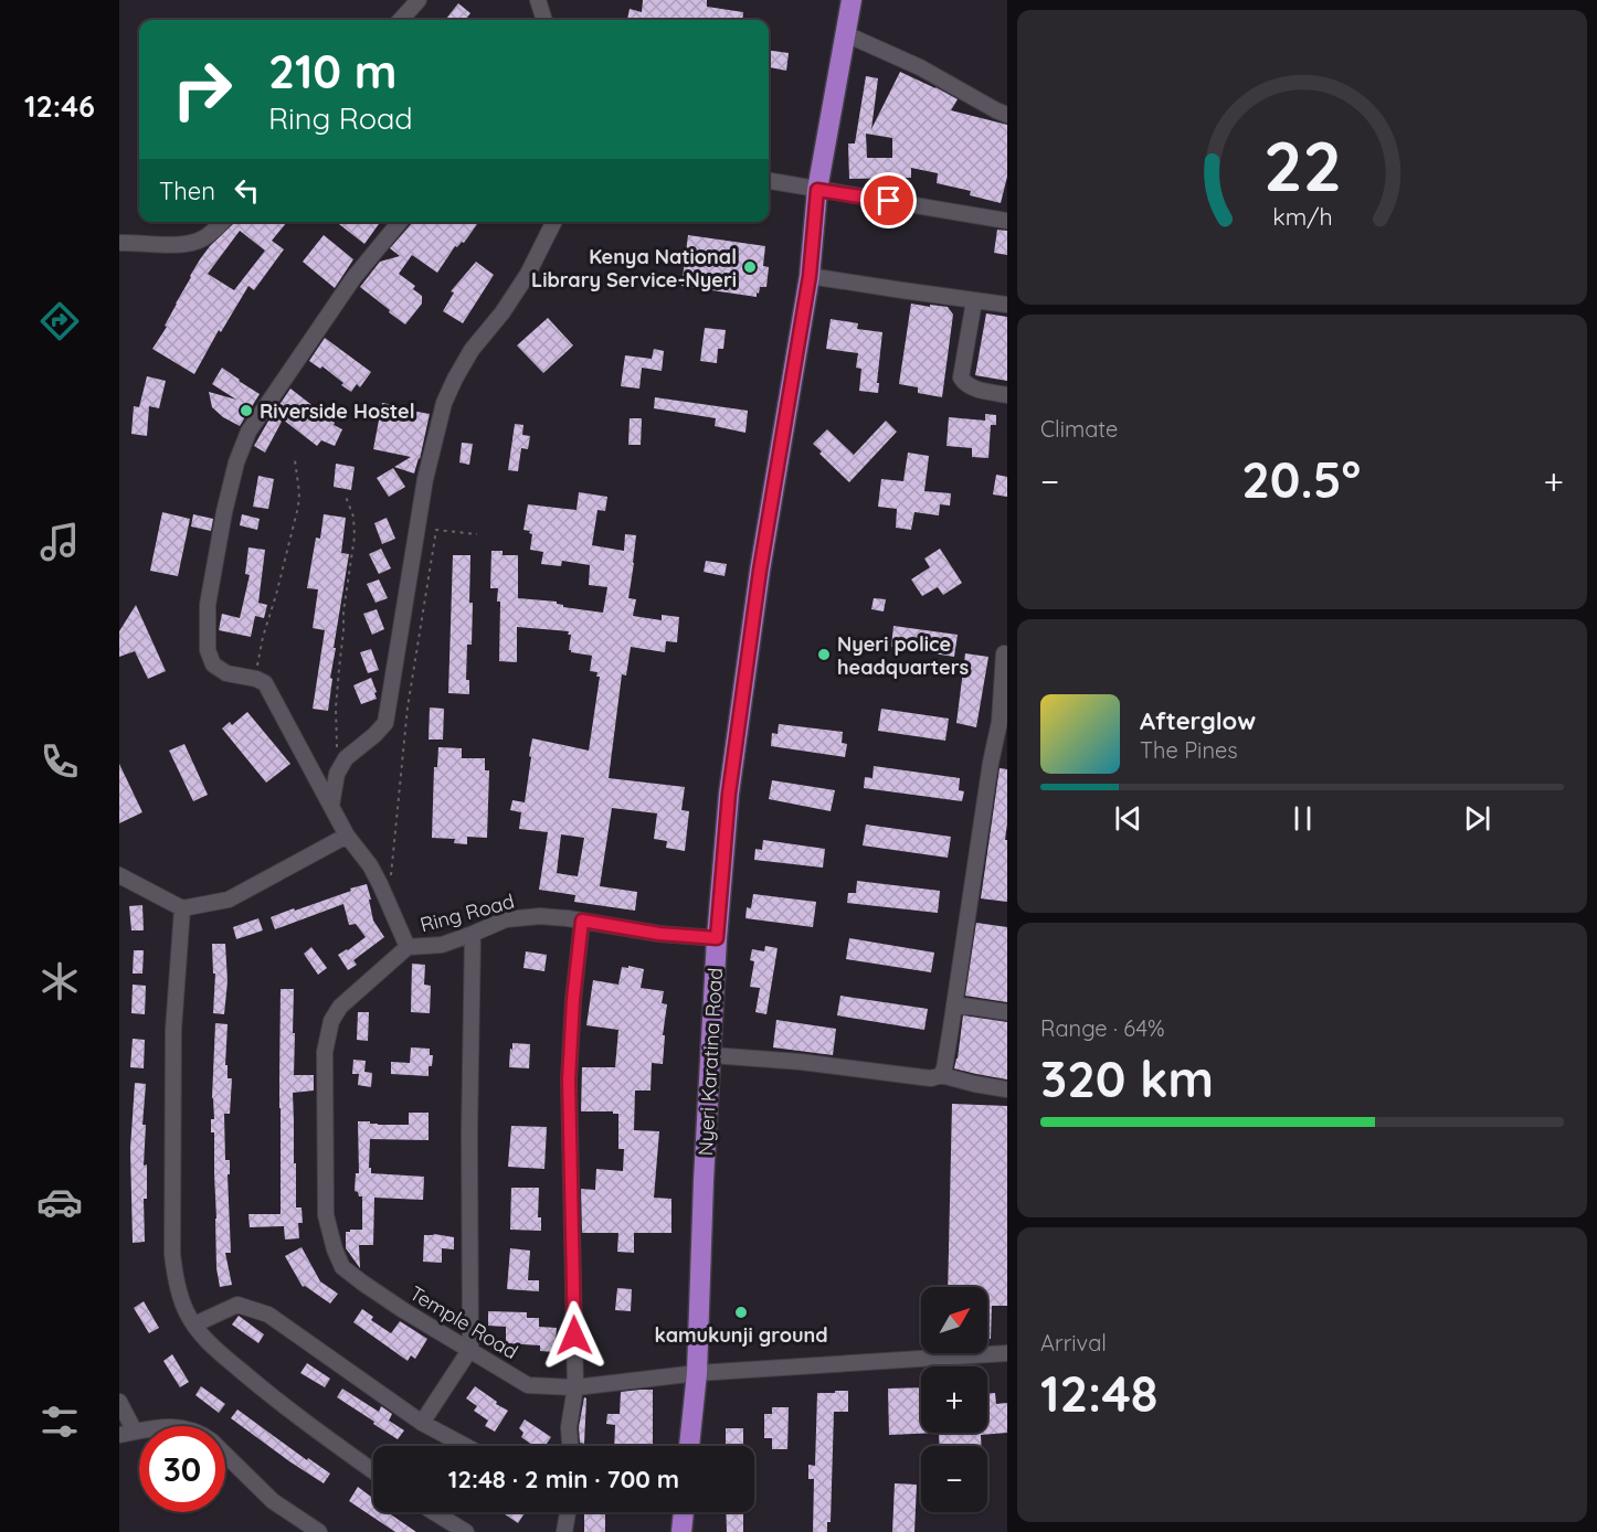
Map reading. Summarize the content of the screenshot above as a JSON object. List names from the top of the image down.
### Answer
{
  "streets": {
    "highway": ["Nyeri Karatina Road"],
    "street": ["Ring Road", "Temple Road"]
  },
  "crossings": [
    ["Ring Road", "Nyeri Karatina Road"],
    ["Ring Road", "Temple Road"],
    ["Nyeri Karatina Road", "Temple Road"]
  ],
  "places": [
    "Kenya National Library Service-Nyeri",
    "Riverside Hostel",
    "Nyeri police headquarters",
    "kamukunji ground"
  ],
  "north": "top right",
  "page": {
    "tabs": "12:46",
    "turn": ["210 m", "Ring Road"],
    "then": "Then",
    "tile": [
      "Climate",
      ["Range · 64%", "320 km"],
      ["Arrival", "12:48"]
    ],
    "heat": ["−", "20.5°", "+"],
    "song": ["Afterglow", "The Pines"],
    "map_buttons": ["+", "−"],
    "limit": "30",
    "trip": "12:48 · 2 min · 700 m",
    "gauge": ["22", "km/h"]
  }
}
